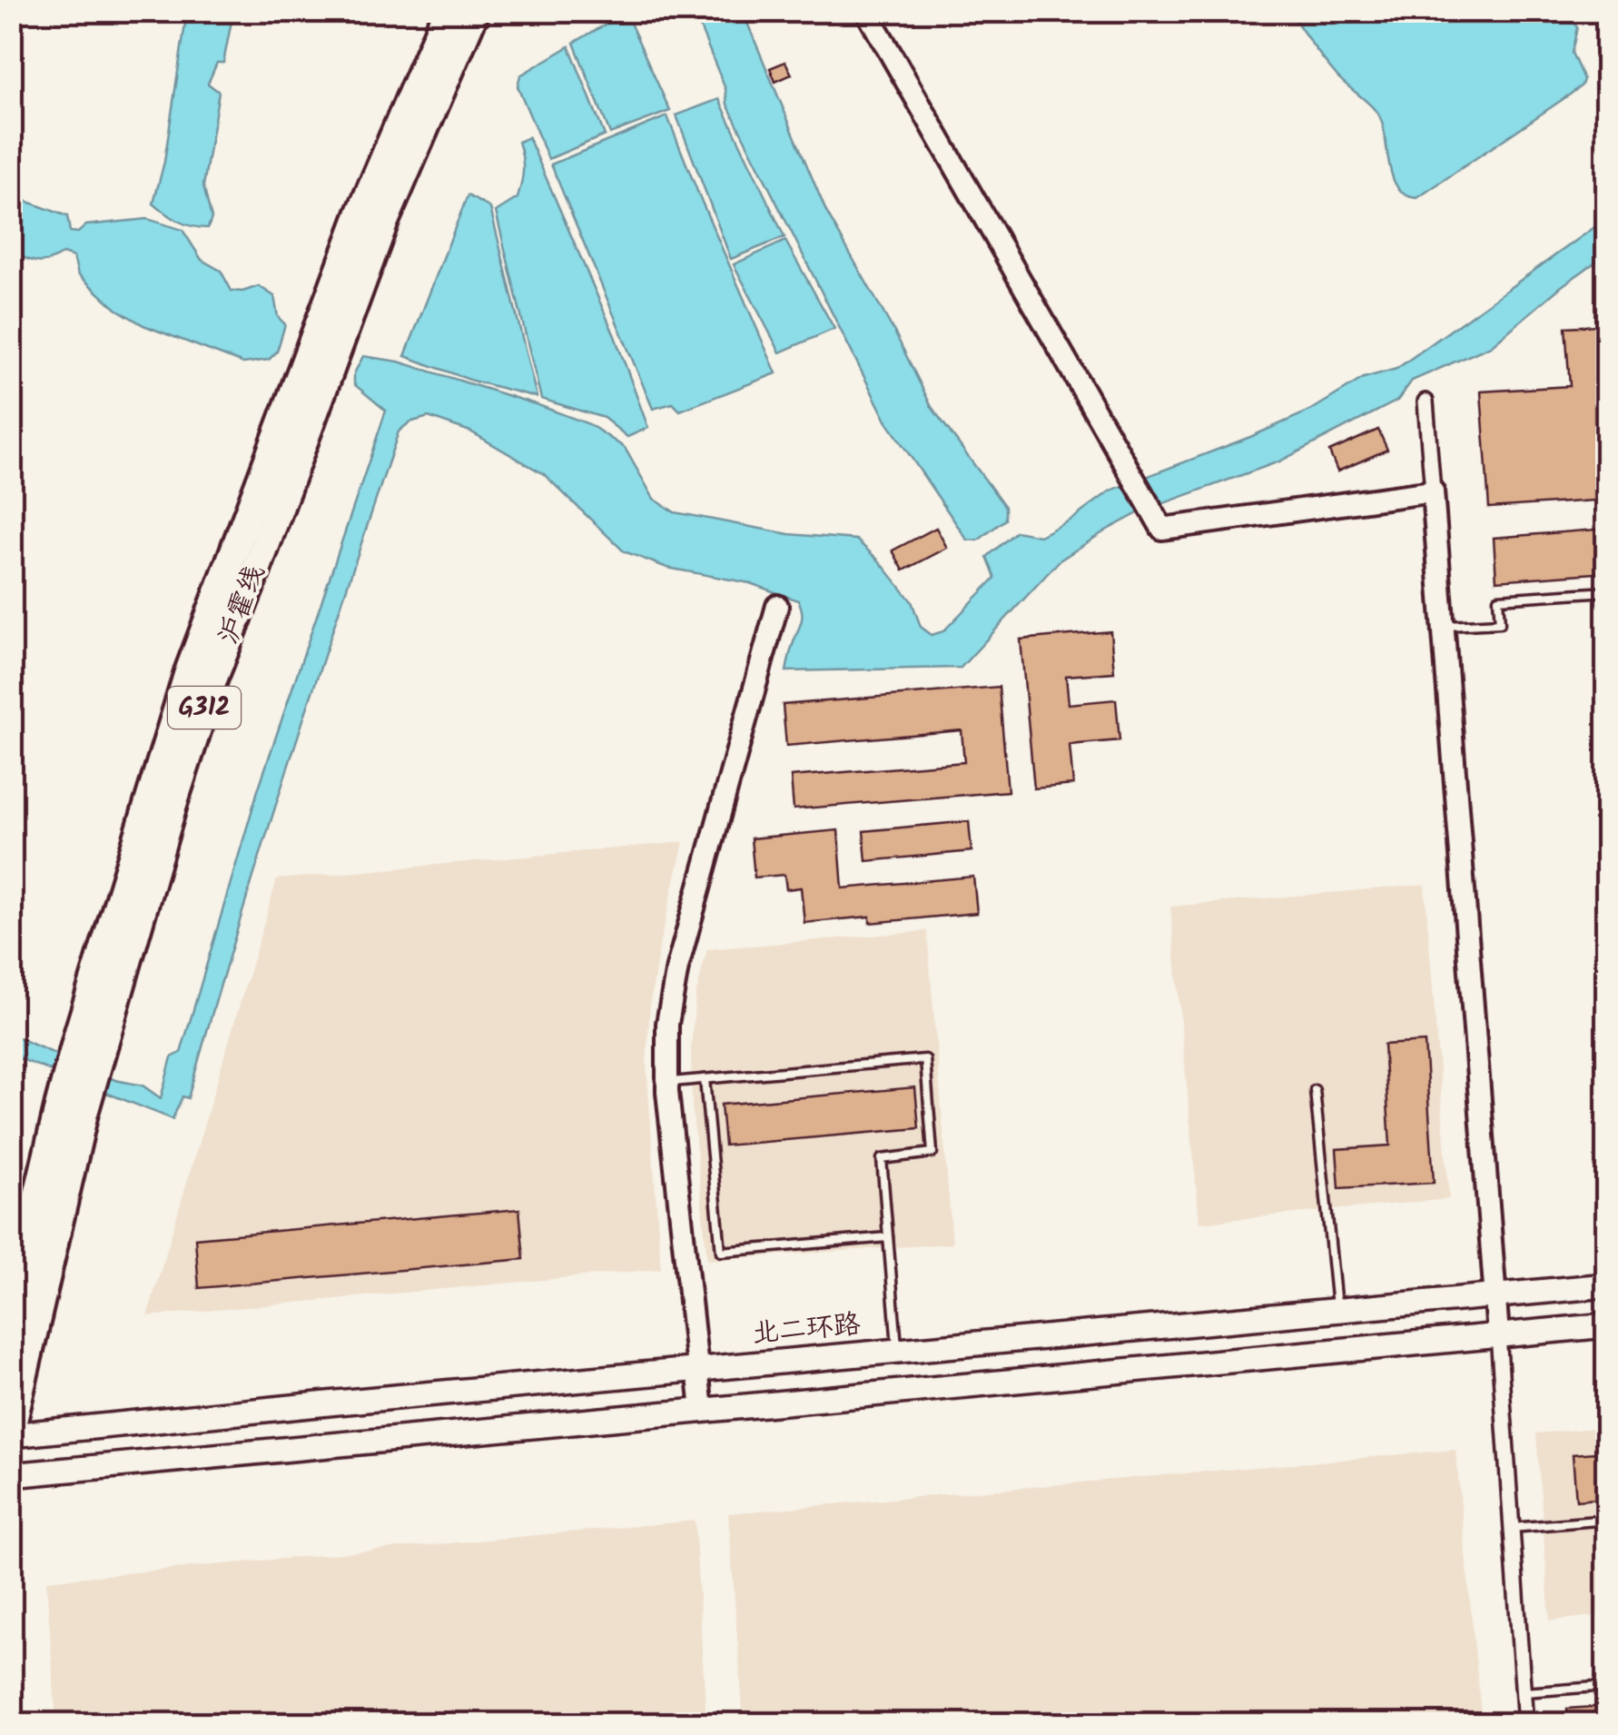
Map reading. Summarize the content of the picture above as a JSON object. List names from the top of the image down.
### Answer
{
  "streets": {
    "highway": ["沪霍线", "G312"],
    "main road": ["北二环路"]
  },
  "crossings": [
    ["沪霍线", "北二环路"]
  ]
}
